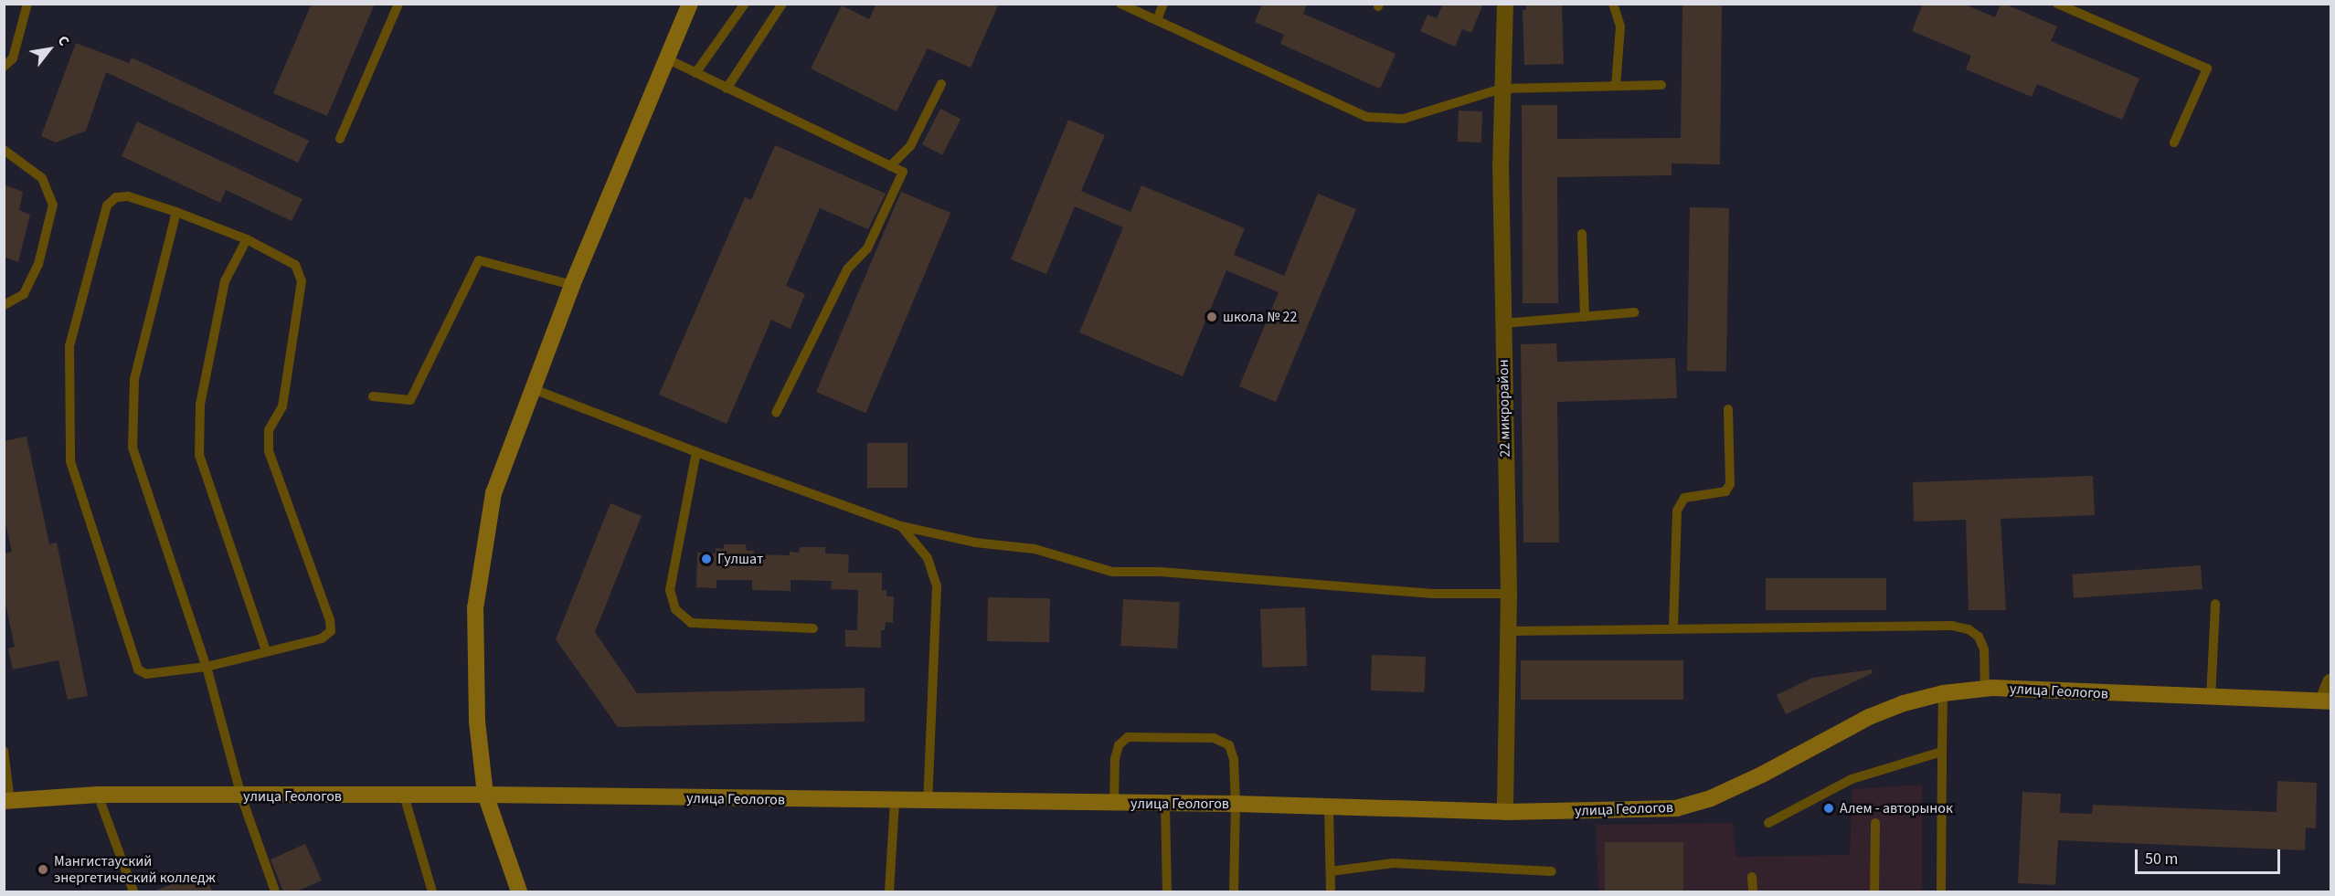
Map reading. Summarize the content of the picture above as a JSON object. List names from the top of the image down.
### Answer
{
  "streets": {
    "street": ["22 микрорайон", "улица Геологов"]
  },
  "crossings": [
    ["22 микрорайон", "улица Геологов"]
  ],
  "places": [
    "школа № 22",
    "Гулшат",
    "Алем - авторынок",
    "Мангистауский энергетический колледж"
  ],
  "scale_bar": "50 m",
  "north": "top right"
}
